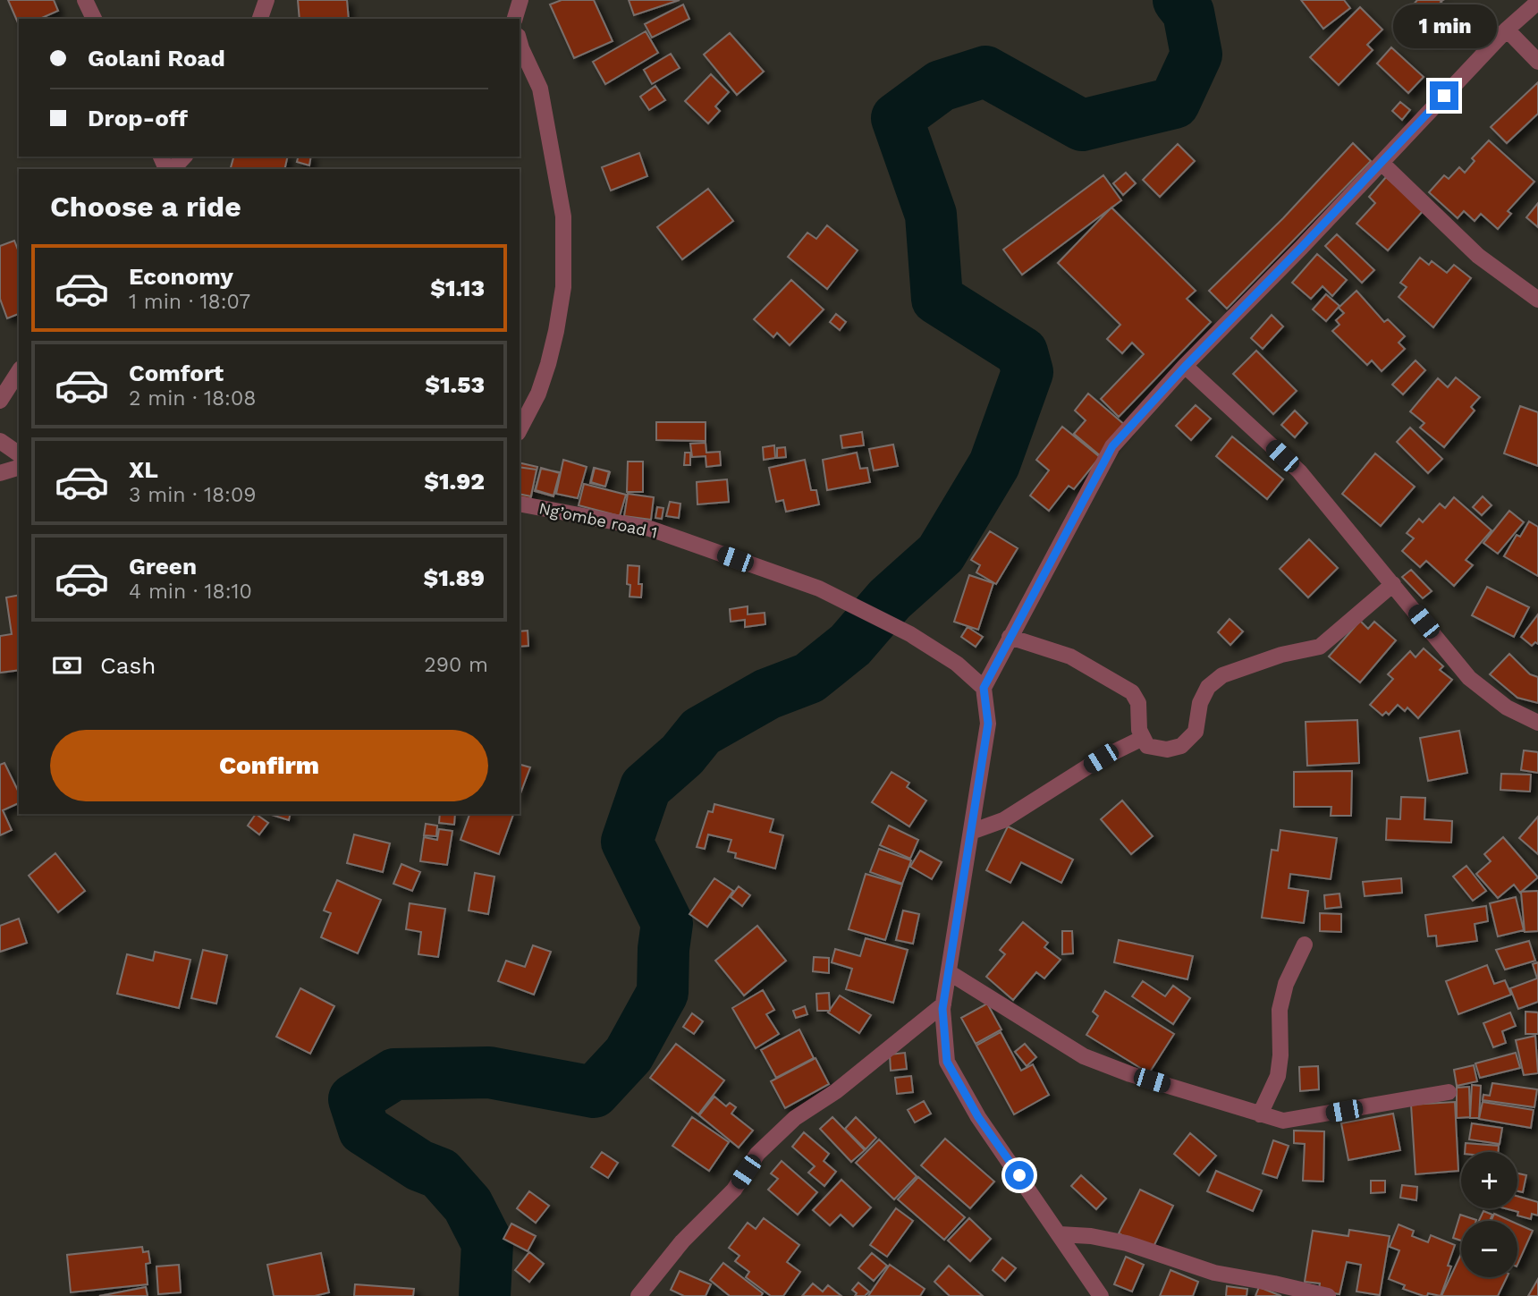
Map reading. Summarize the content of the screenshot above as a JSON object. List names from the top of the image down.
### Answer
{
  "streets": {
    "street": ["Ng’ombe road 1"]
  },
  "page": {
    "bubble": "1 min",
    "banner": ["Golani Road", "Drop-off"],
    "heading": "Choose a ride",
    "list": [
      {
        "name": "Economy",
        "note": "1 min · 18:07",
        "value": "$1.13"
      },
      {
        "name": "Comfort",
        "note": "2 min · 18:08",
        "value": "$1.53"
      },
      {
        "name": "XL",
        "note": "3 min · 18:09",
        "value": "$1.92"
      },
      {
        "name": "Green",
        "note": "4 min · 18:10",
        "value": "$1.89"
      }
    ],
    "pay": ["Cash", "290 m"],
    "buttons": "Confirm",
    "map_buttons": ["+", "−"]
  }
}
